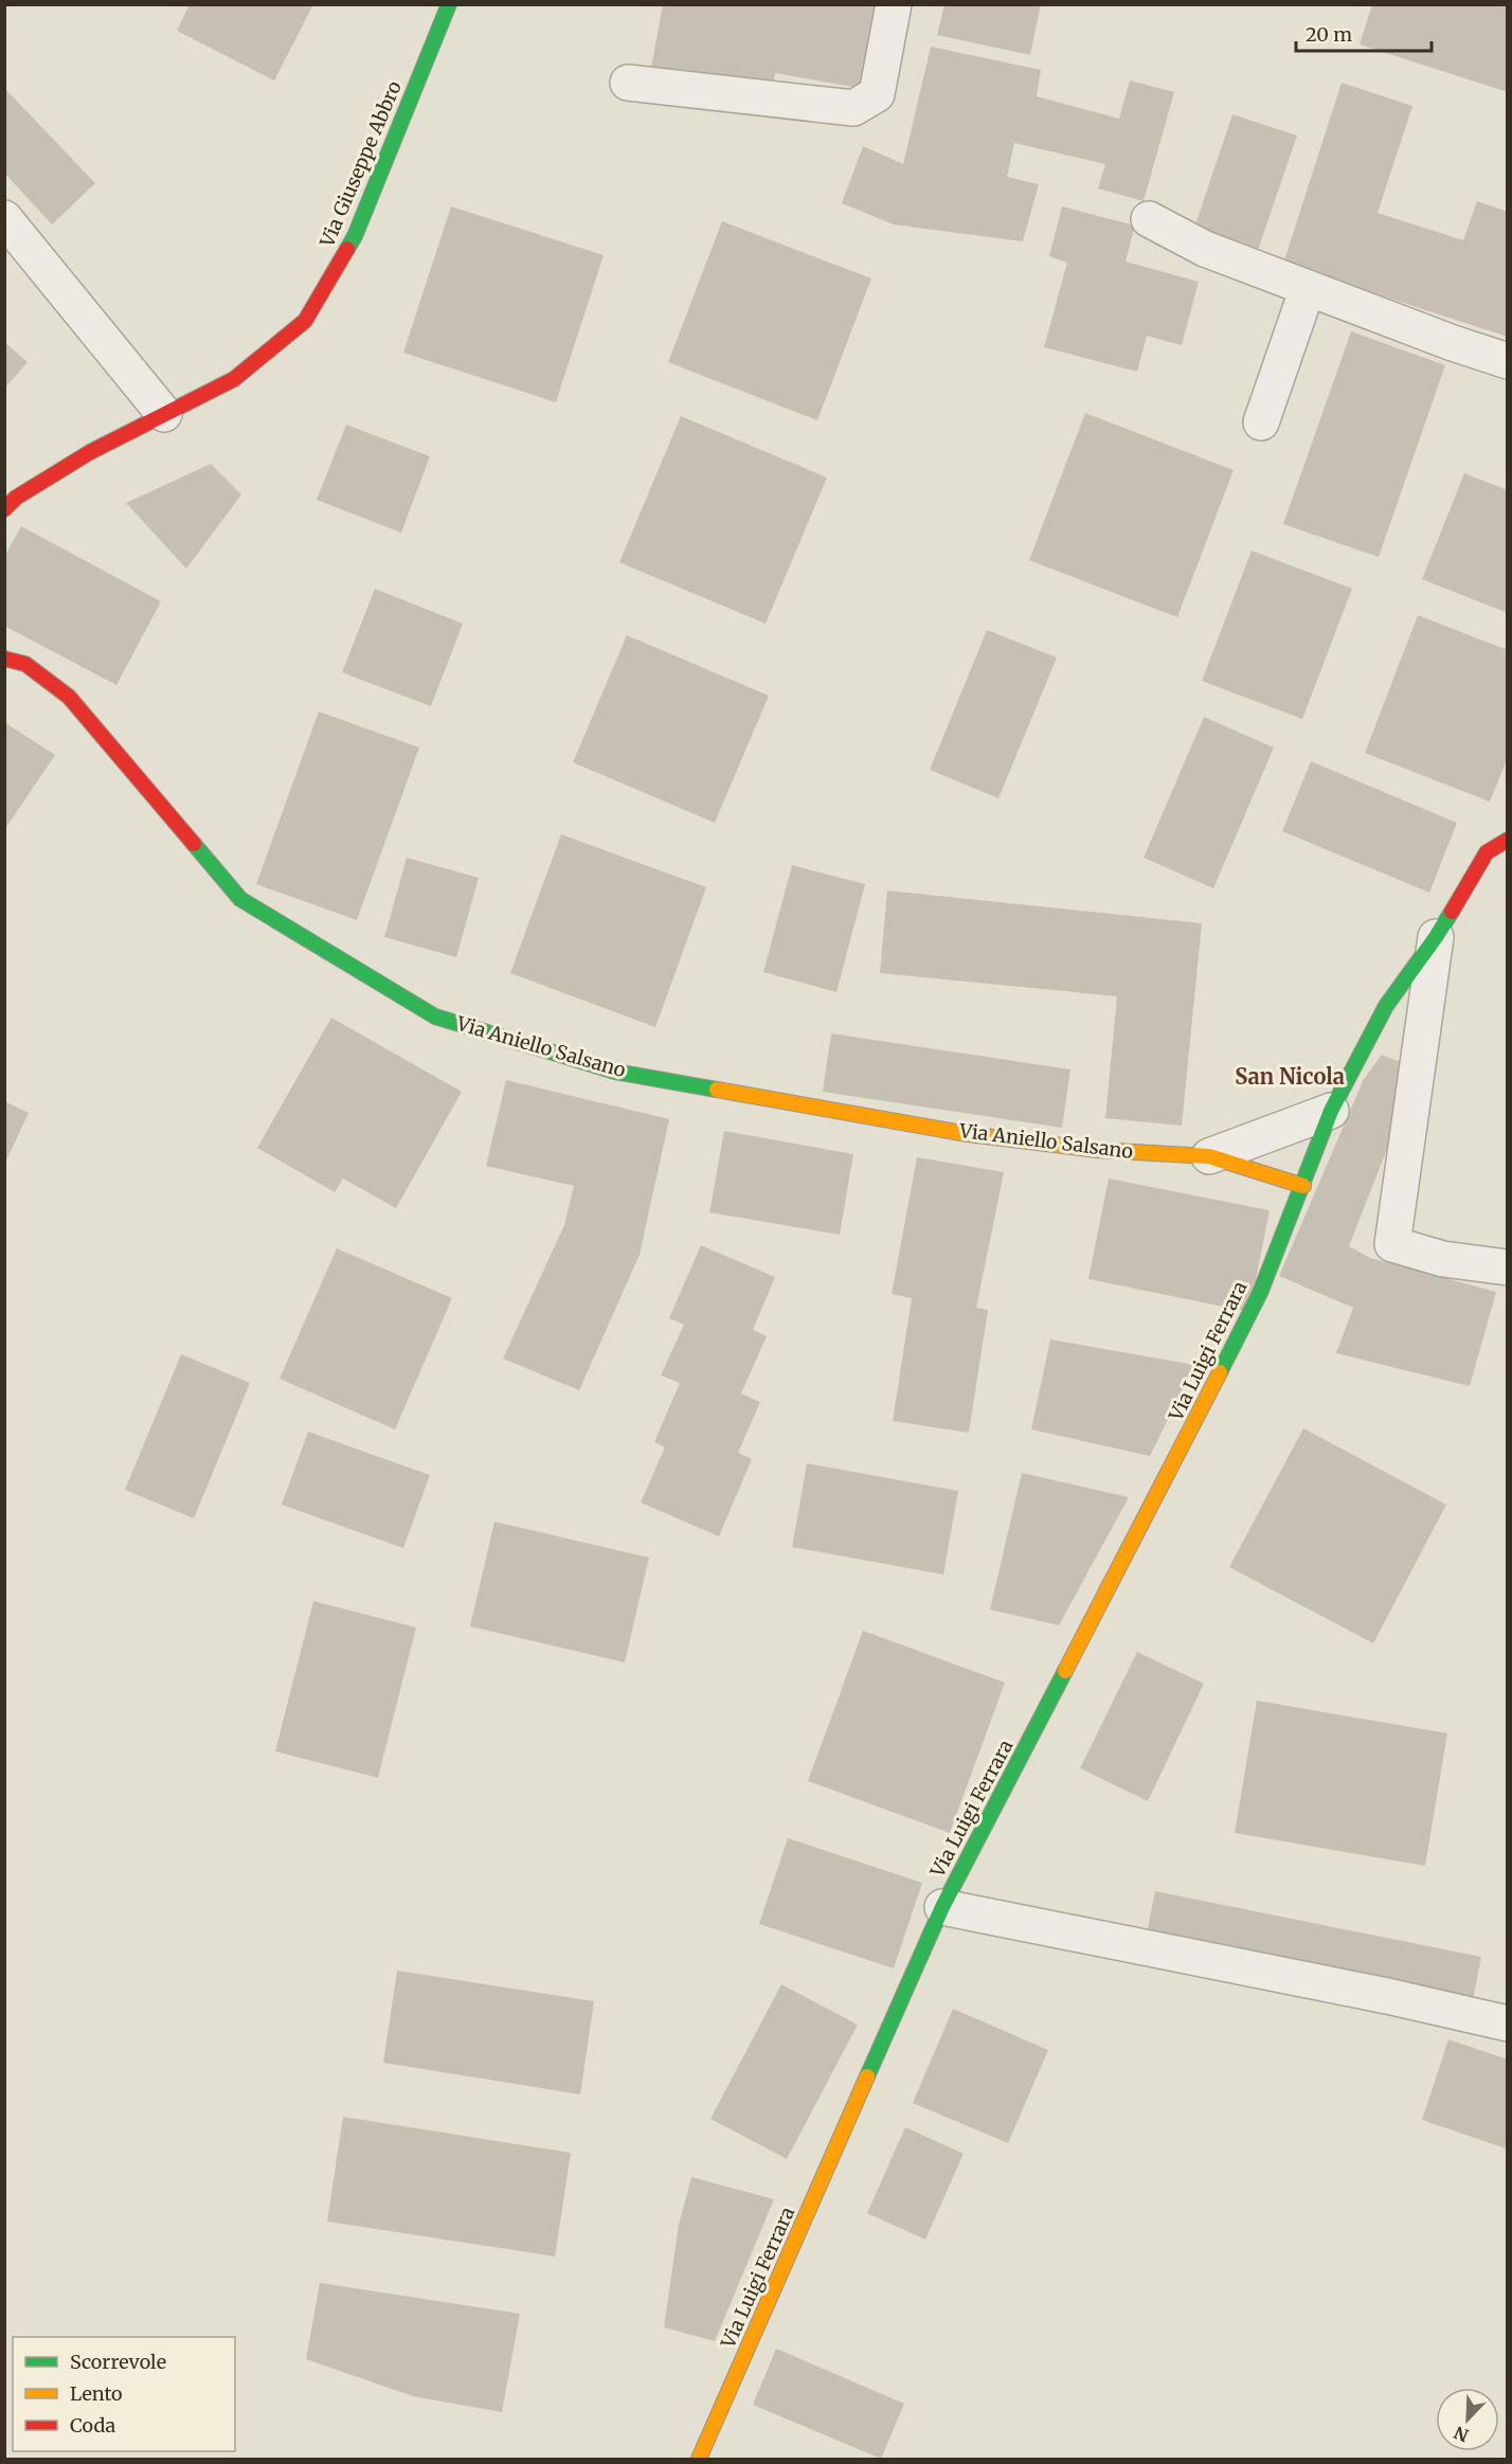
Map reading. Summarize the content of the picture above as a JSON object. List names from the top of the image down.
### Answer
{
  "streets": {
    "street": ["Via Giuseppe Abbro", "Via Aniello Salsano", "Via Luigi Ferrara"]
  },
  "crossings": [
    ["Via Aniello Salsano", "Via Luigi Ferrara"]
  ],
  "districts": ["San Nicola"],
  "legend": ["Scorrevole", "Lento", "Coda"],
  "scale_bar": "20 m",
  "north": "bottom left"
}
